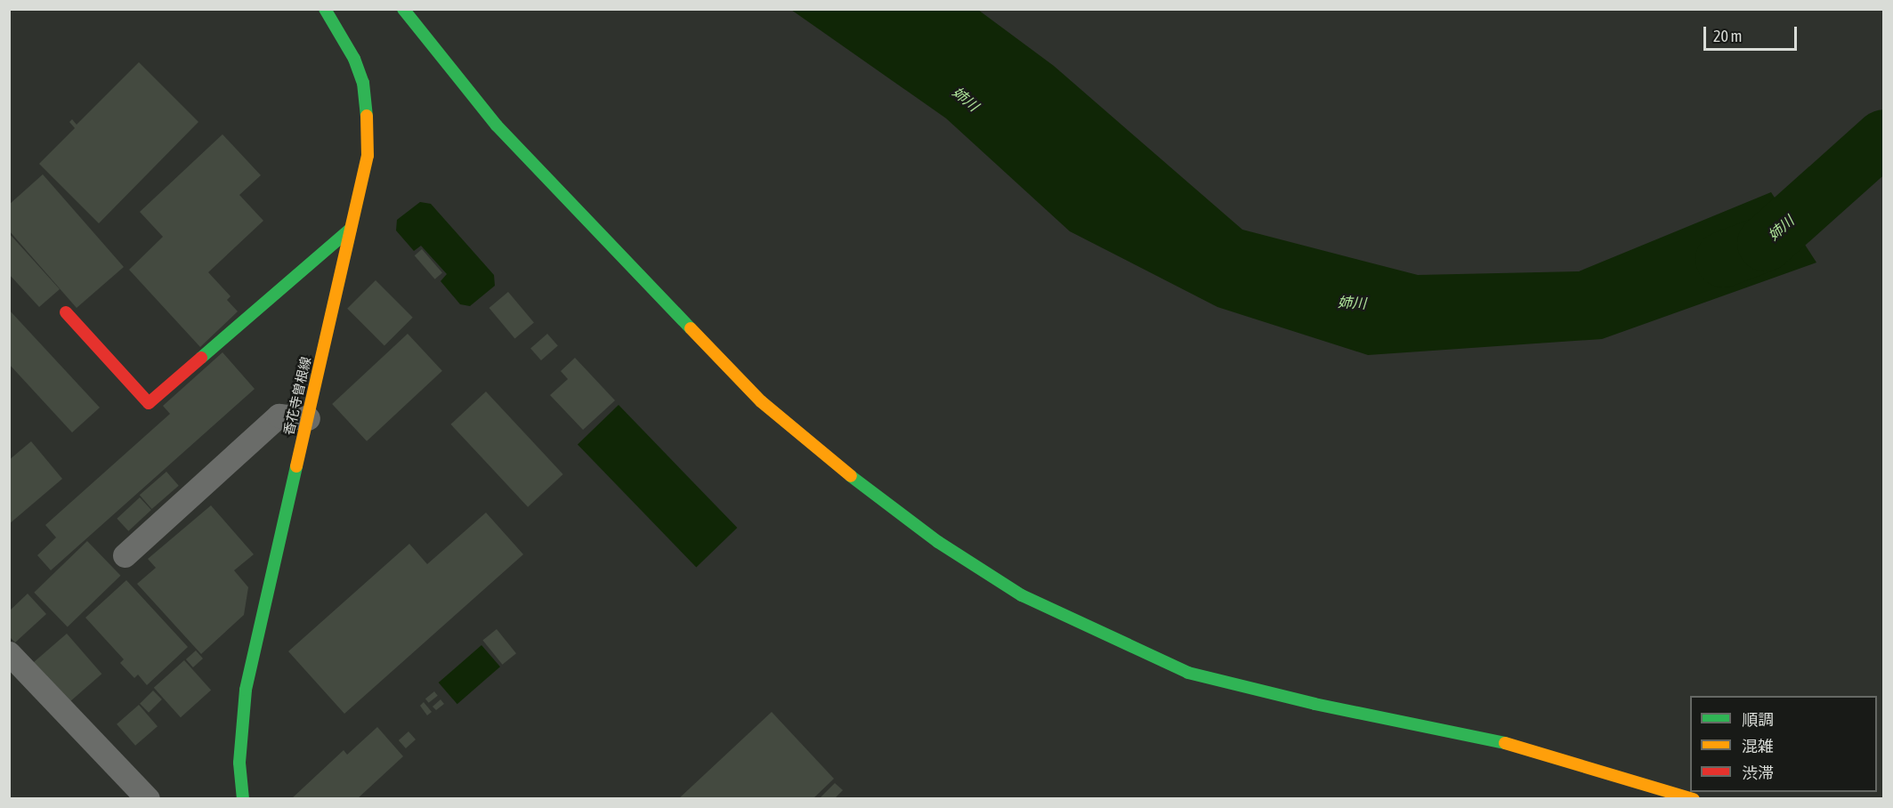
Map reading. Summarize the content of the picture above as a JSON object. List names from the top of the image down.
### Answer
{
  "streets": {
    "street": ["香花寺曽根線"]
  },
  "water": ["姉川"],
  "legend": ["順調", "混雑", "渋滞"],
  "scale_bar": "20 m"
}
